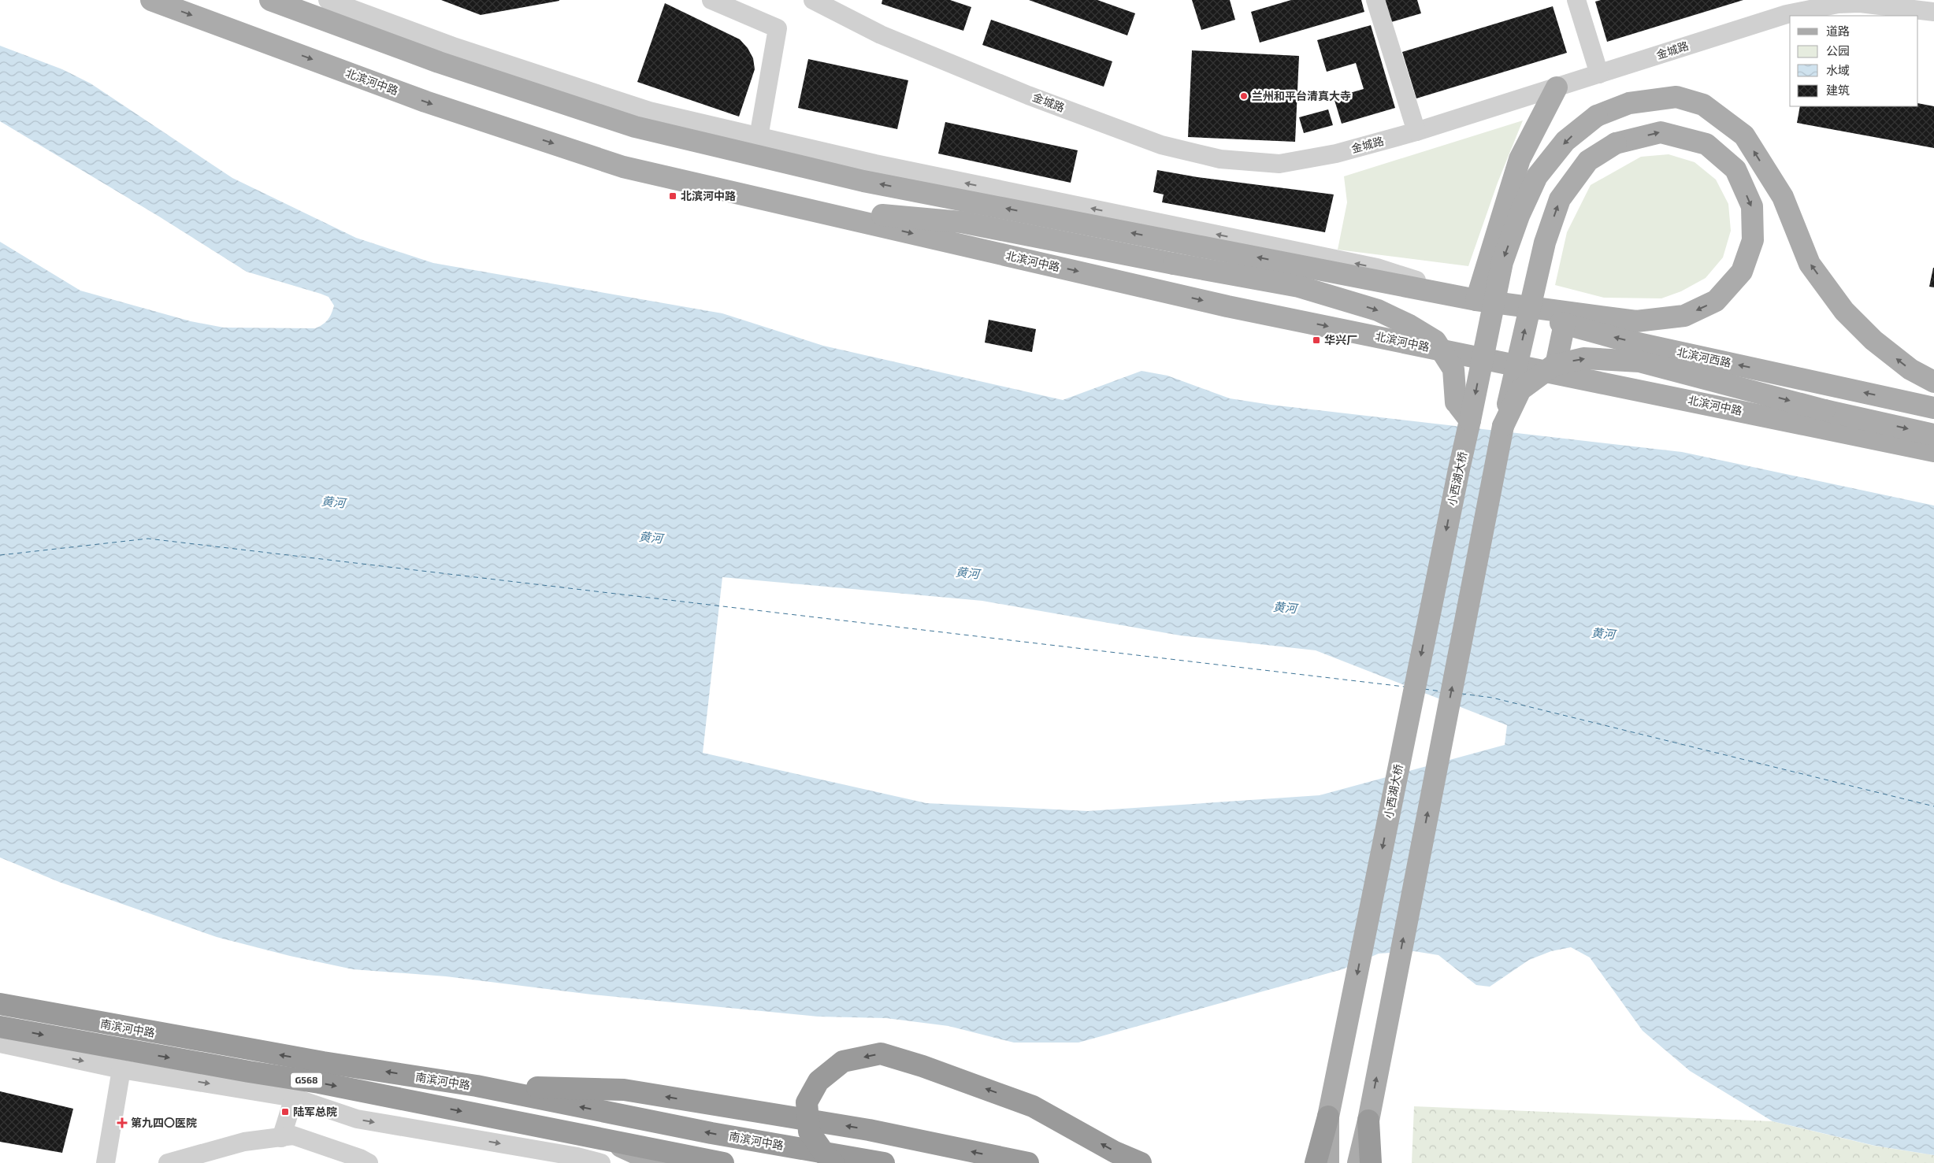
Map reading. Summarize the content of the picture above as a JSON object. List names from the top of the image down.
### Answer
{
  "streets": {
    "highway": ["南滨河中路", "G568"],
    "main road": ["北滨河中路", "北滨河西路", "小西湖大桥"],
    "street": ["金城路"]
  },
  "one_way": ["北滨河西路"],
  "water": ["黄河"],
  "places": {
    "other": ["兰州和平台清真大寺"],
    "transit": ["北滨河中路", "华兴厂", "陆军总院"],
    "health": ["第九四〇医院"]
  },
  "legend": [
    "道路",
    "公园",
    "水域",
    "建筑"
  ]
}
